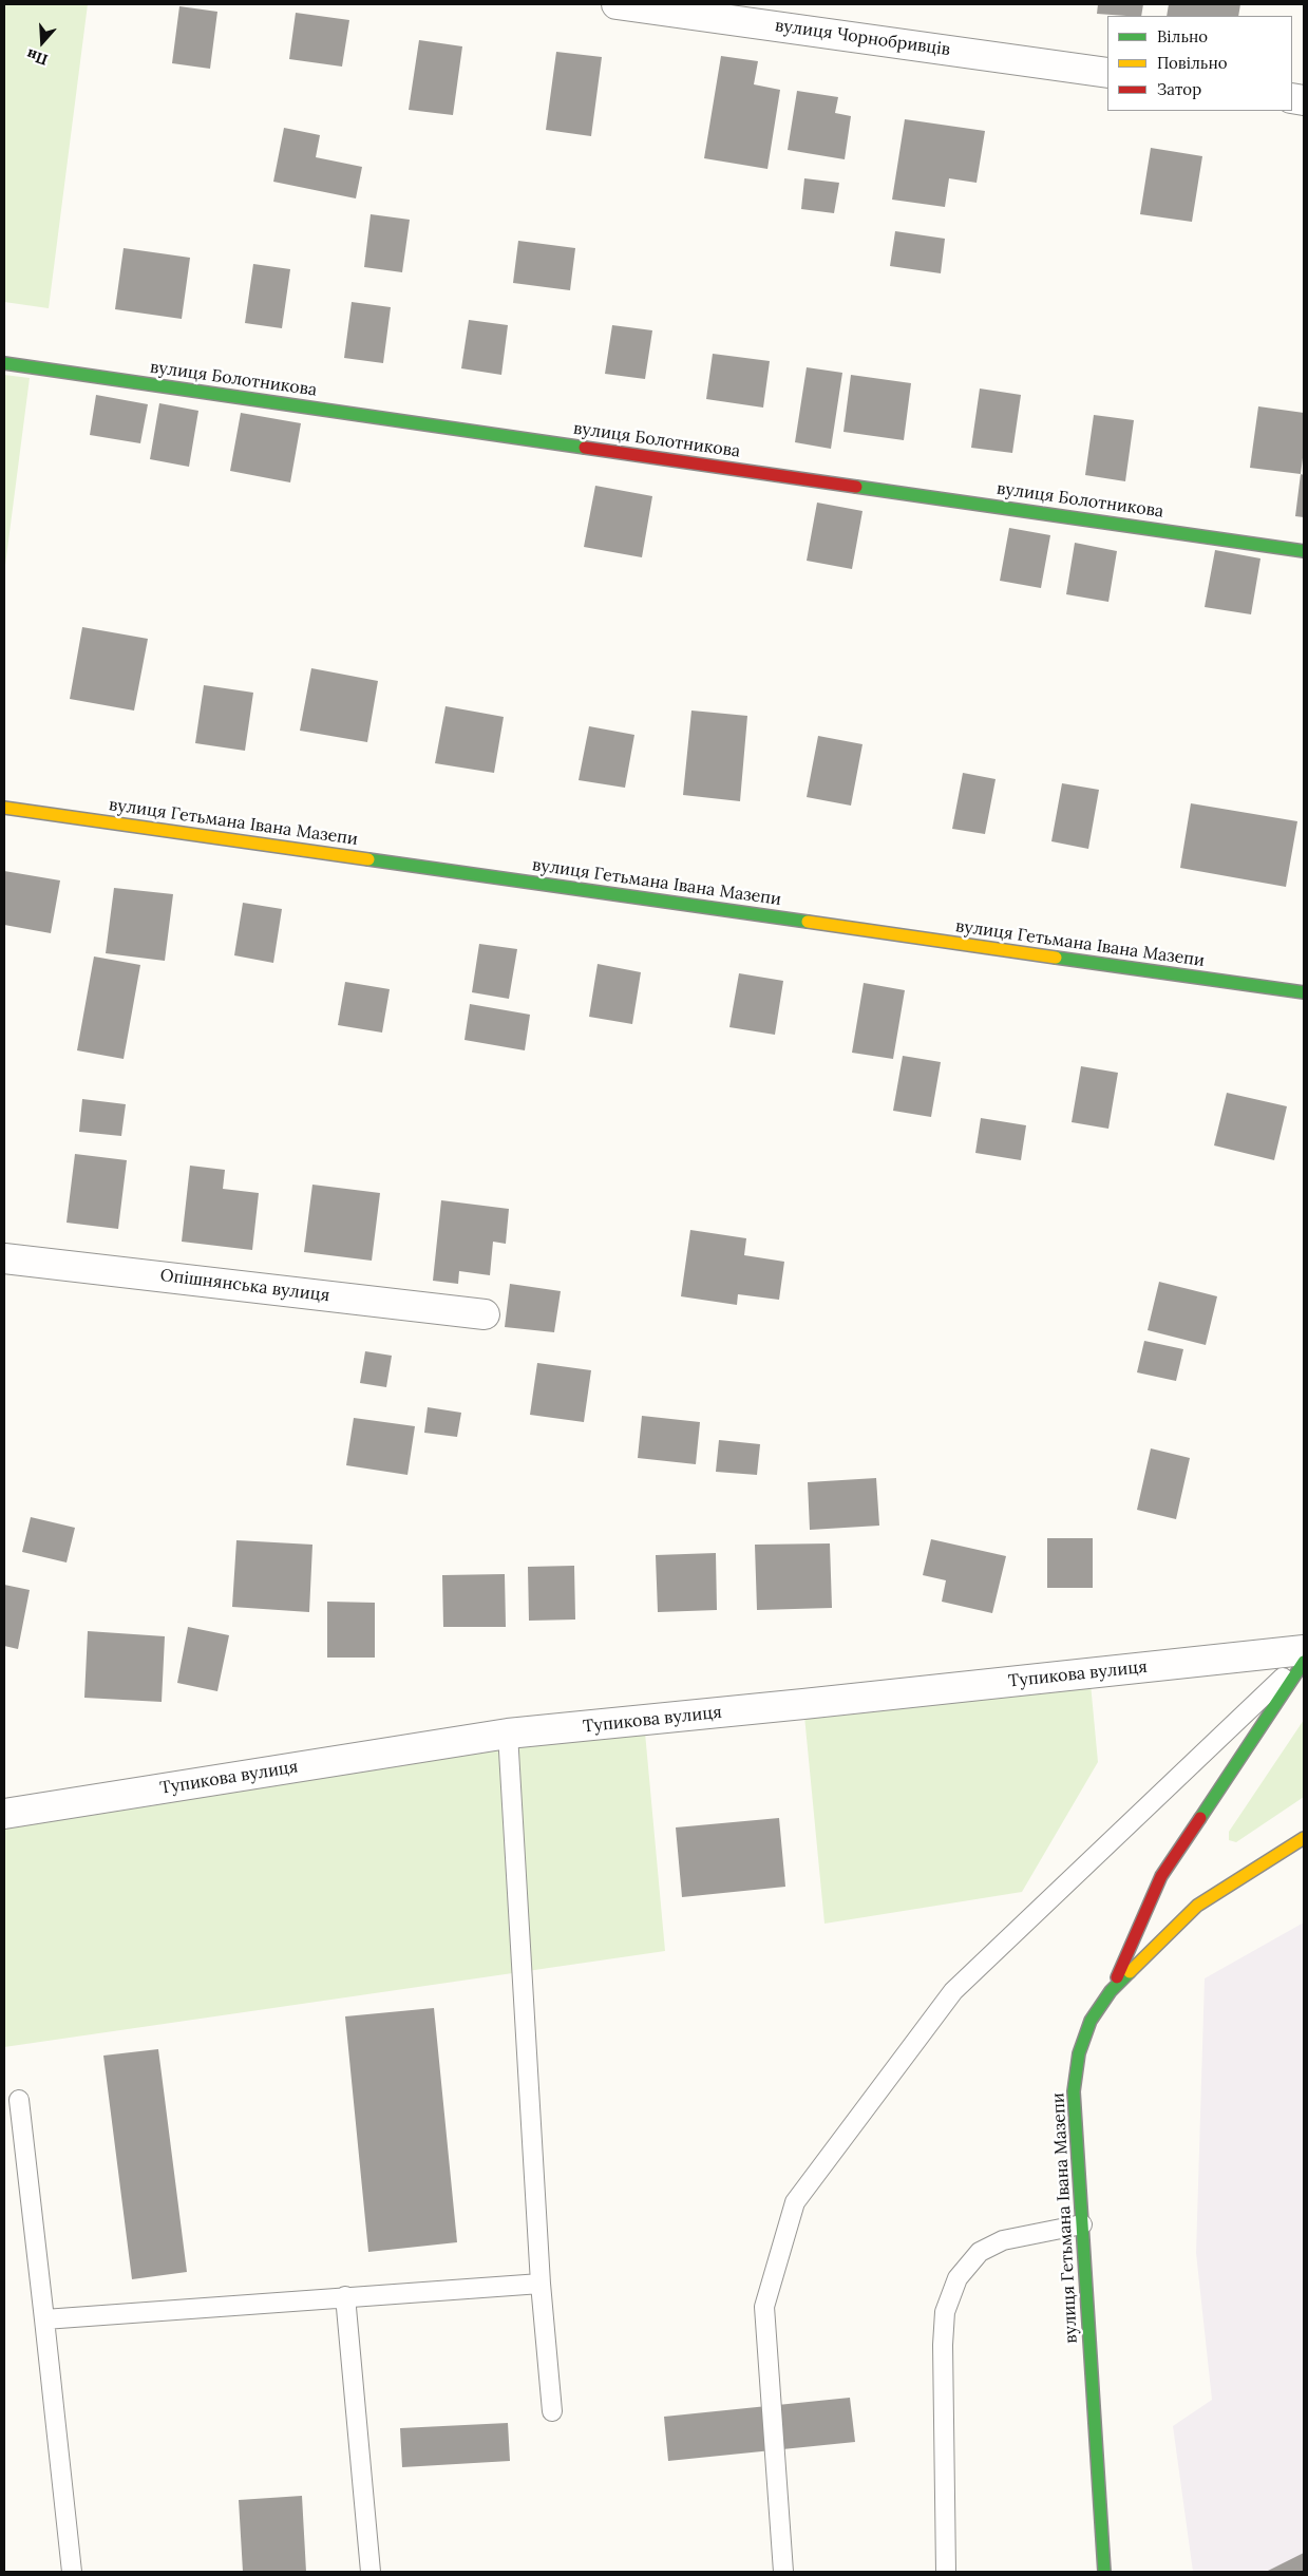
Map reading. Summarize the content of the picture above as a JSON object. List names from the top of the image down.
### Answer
{
  "streets": {
    "street": [
      "вулиця Чорнобривців",
      "вулиця Болотникова",
      "вулиця Гетьмана Івана Мазепи",
      "Опішнянська вулиця",
      "Тупикова вулиця"
    ]
  },
  "legend": ["Вільно", "Повільно", "Затор"],
  "north": "bottom"
}
